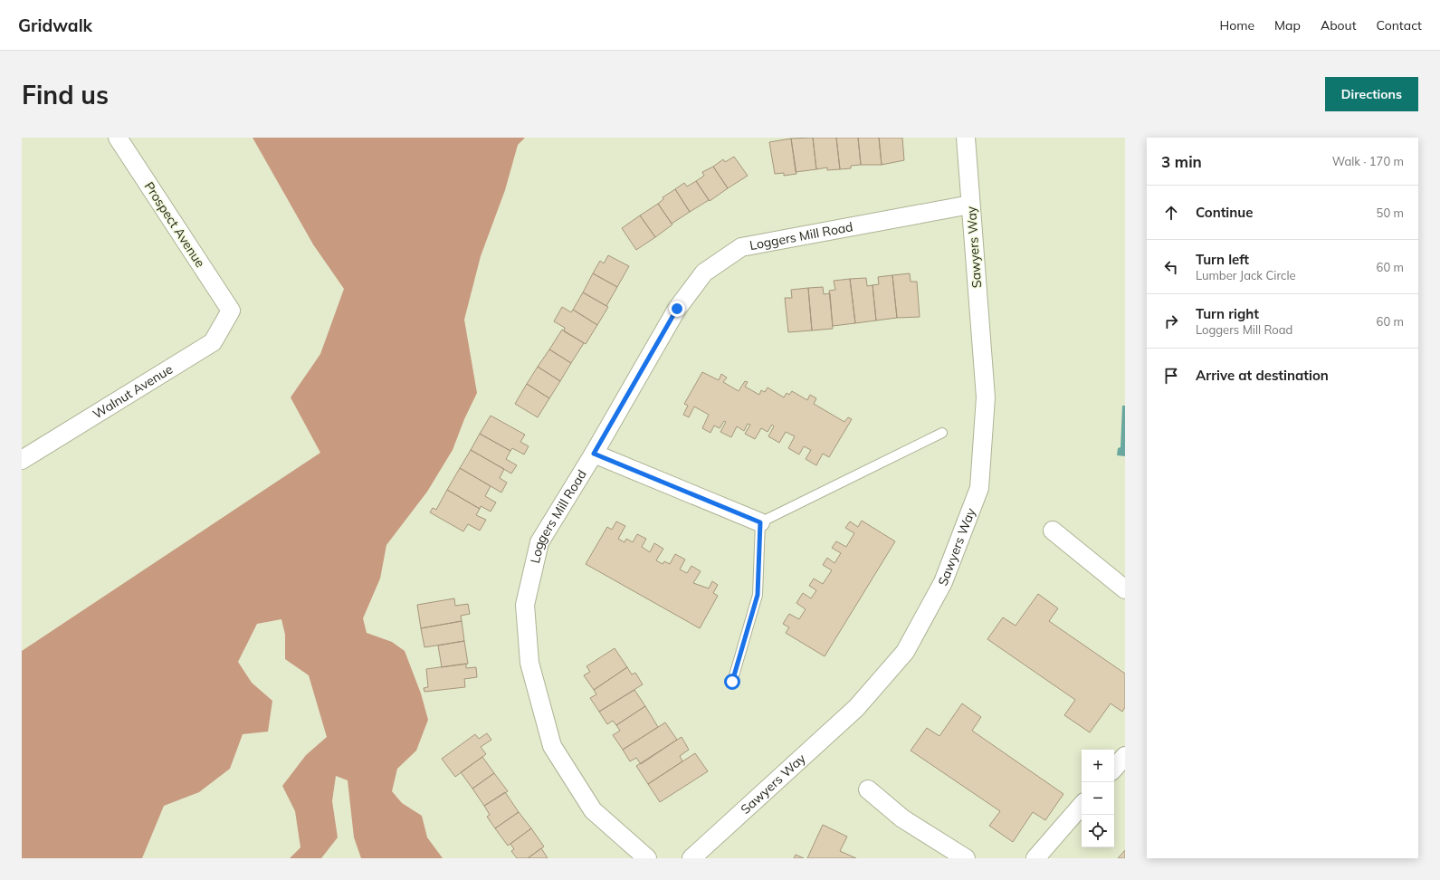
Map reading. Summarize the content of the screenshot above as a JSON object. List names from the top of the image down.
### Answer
{
  "streets": {
    "street": [
      "Prospect Avenue",
      "Loggers Mill Road",
      "Sawyers Way",
      "Walnut Avenue"
    ]
  },
  "crossings": [
    ["Prospect Avenue", "Walnut Avenue"],
    ["Loggers Mill Road", "Sawyers Way"]
  ],
  "page": {
    "header": "Gridwalk",
    "nav": [
      "Home",
      "Map",
      "About",
      "Contact"
    ],
    "buttons": "Directions",
    "title": "Find us",
    "heading": ["3 min", "Walk · 170 m"],
    "list": [
      ["Continue", "50 m"],
      ["Turn left", "Lumber Jack Circle", "60 m"],
      ["Turn right", "Loggers Mill Road", "60 m"],
      "Arrive at destination"
    ],
    "map_buttons": ["+", "−"]
  }
}
